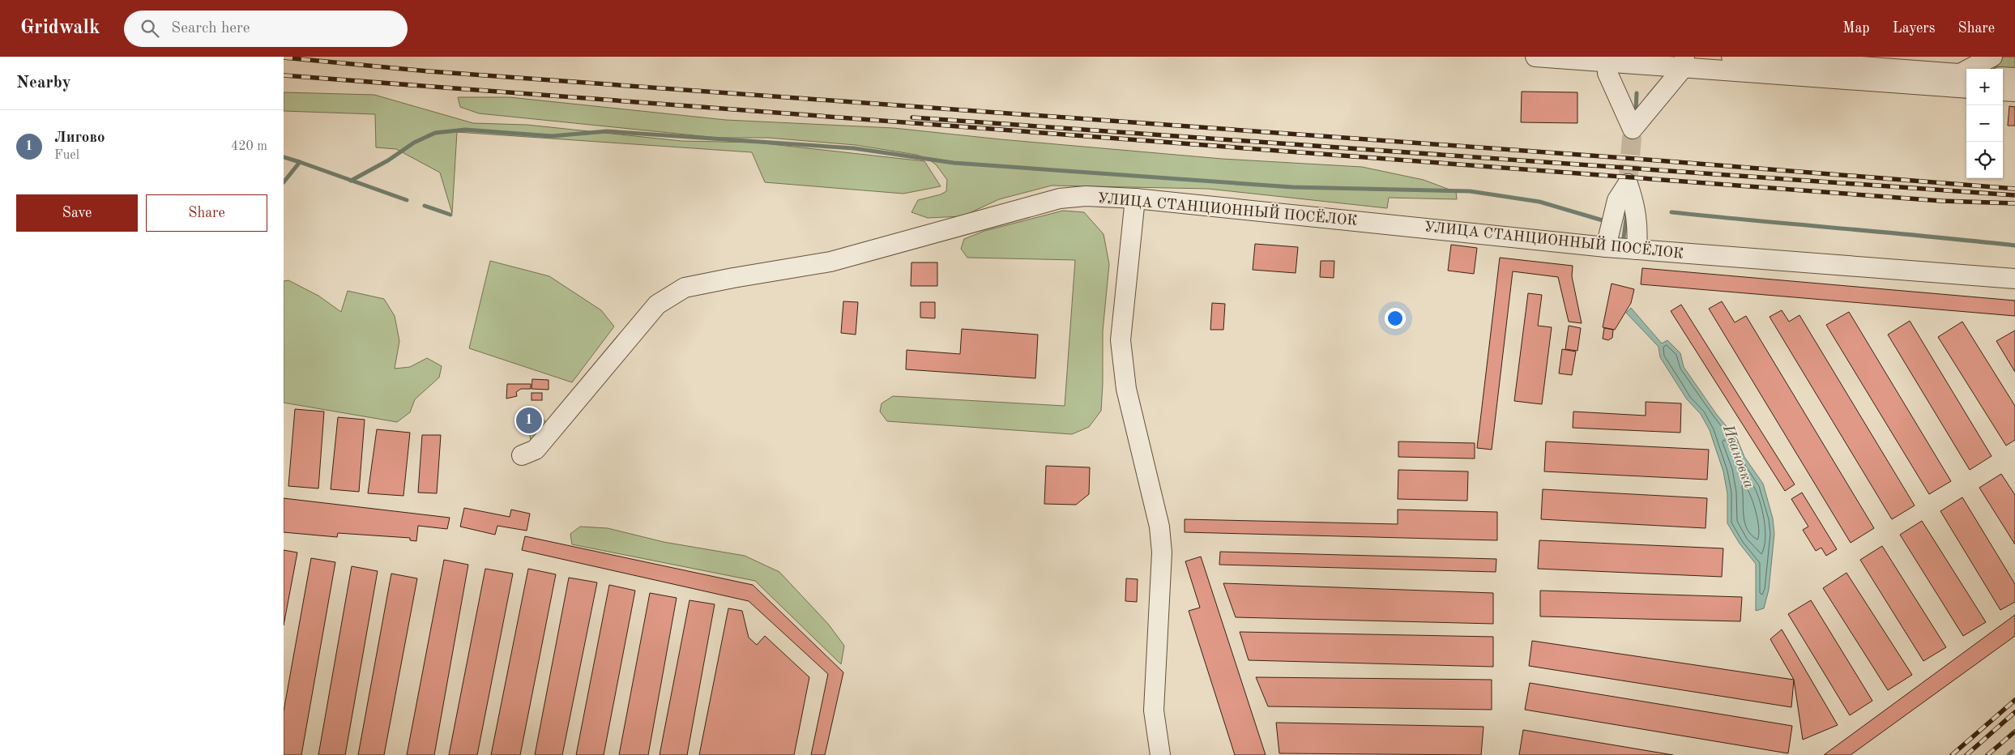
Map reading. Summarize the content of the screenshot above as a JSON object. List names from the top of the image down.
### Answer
{
  "streets": {
    "street": ["УЛИЦА СТАНЦИОННЫЙ ПОСЁЛОК"]
  },
  "water": ["Ивановка"],
  "page": {
    "header": "Gridwalk",
    "search": "Search here",
    "nav": ["Map", "Layers", "Share"],
    "heading": "Nearby",
    "map_buttons": ["+", "−"],
    "list": [
      {
        "mark": "1",
        "name": "Лигово",
        "note": "Fuel",
        "value": "420 m"
      }
    ],
    "buttons": ["Save", "Share"],
    "pins": "1"
  }
}
